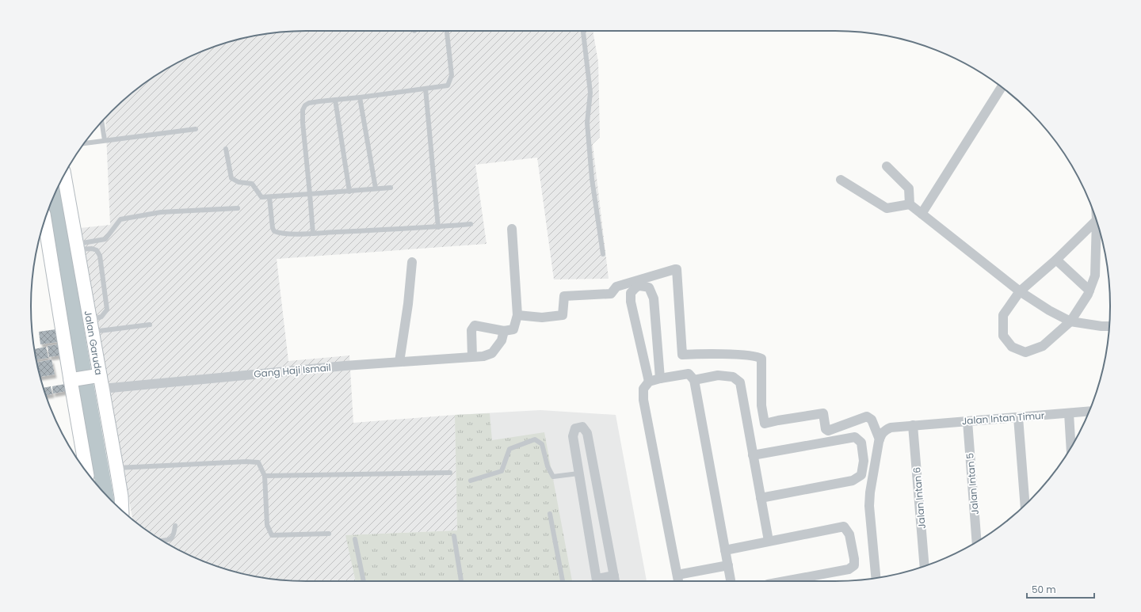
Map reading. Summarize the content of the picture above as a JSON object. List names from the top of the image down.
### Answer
{
  "streets": {
    "main road": ["Jalan Garuda"],
    "street": [
      "Gang Haji Ismail",
      "Jalan Intan Timur",
      "Jalan Intan 5",
      "Jalan Intan 6"
    ]
  },
  "crossings": [
    ["Jalan Garuda", "Gang Haji Ismail"],
    ["Jalan Intan Timur", "Jalan Intan 5"],
    ["Jalan Intan Timur", "Jalan Intan 6"]
  ],
  "scale_bar": "50 m"
}
